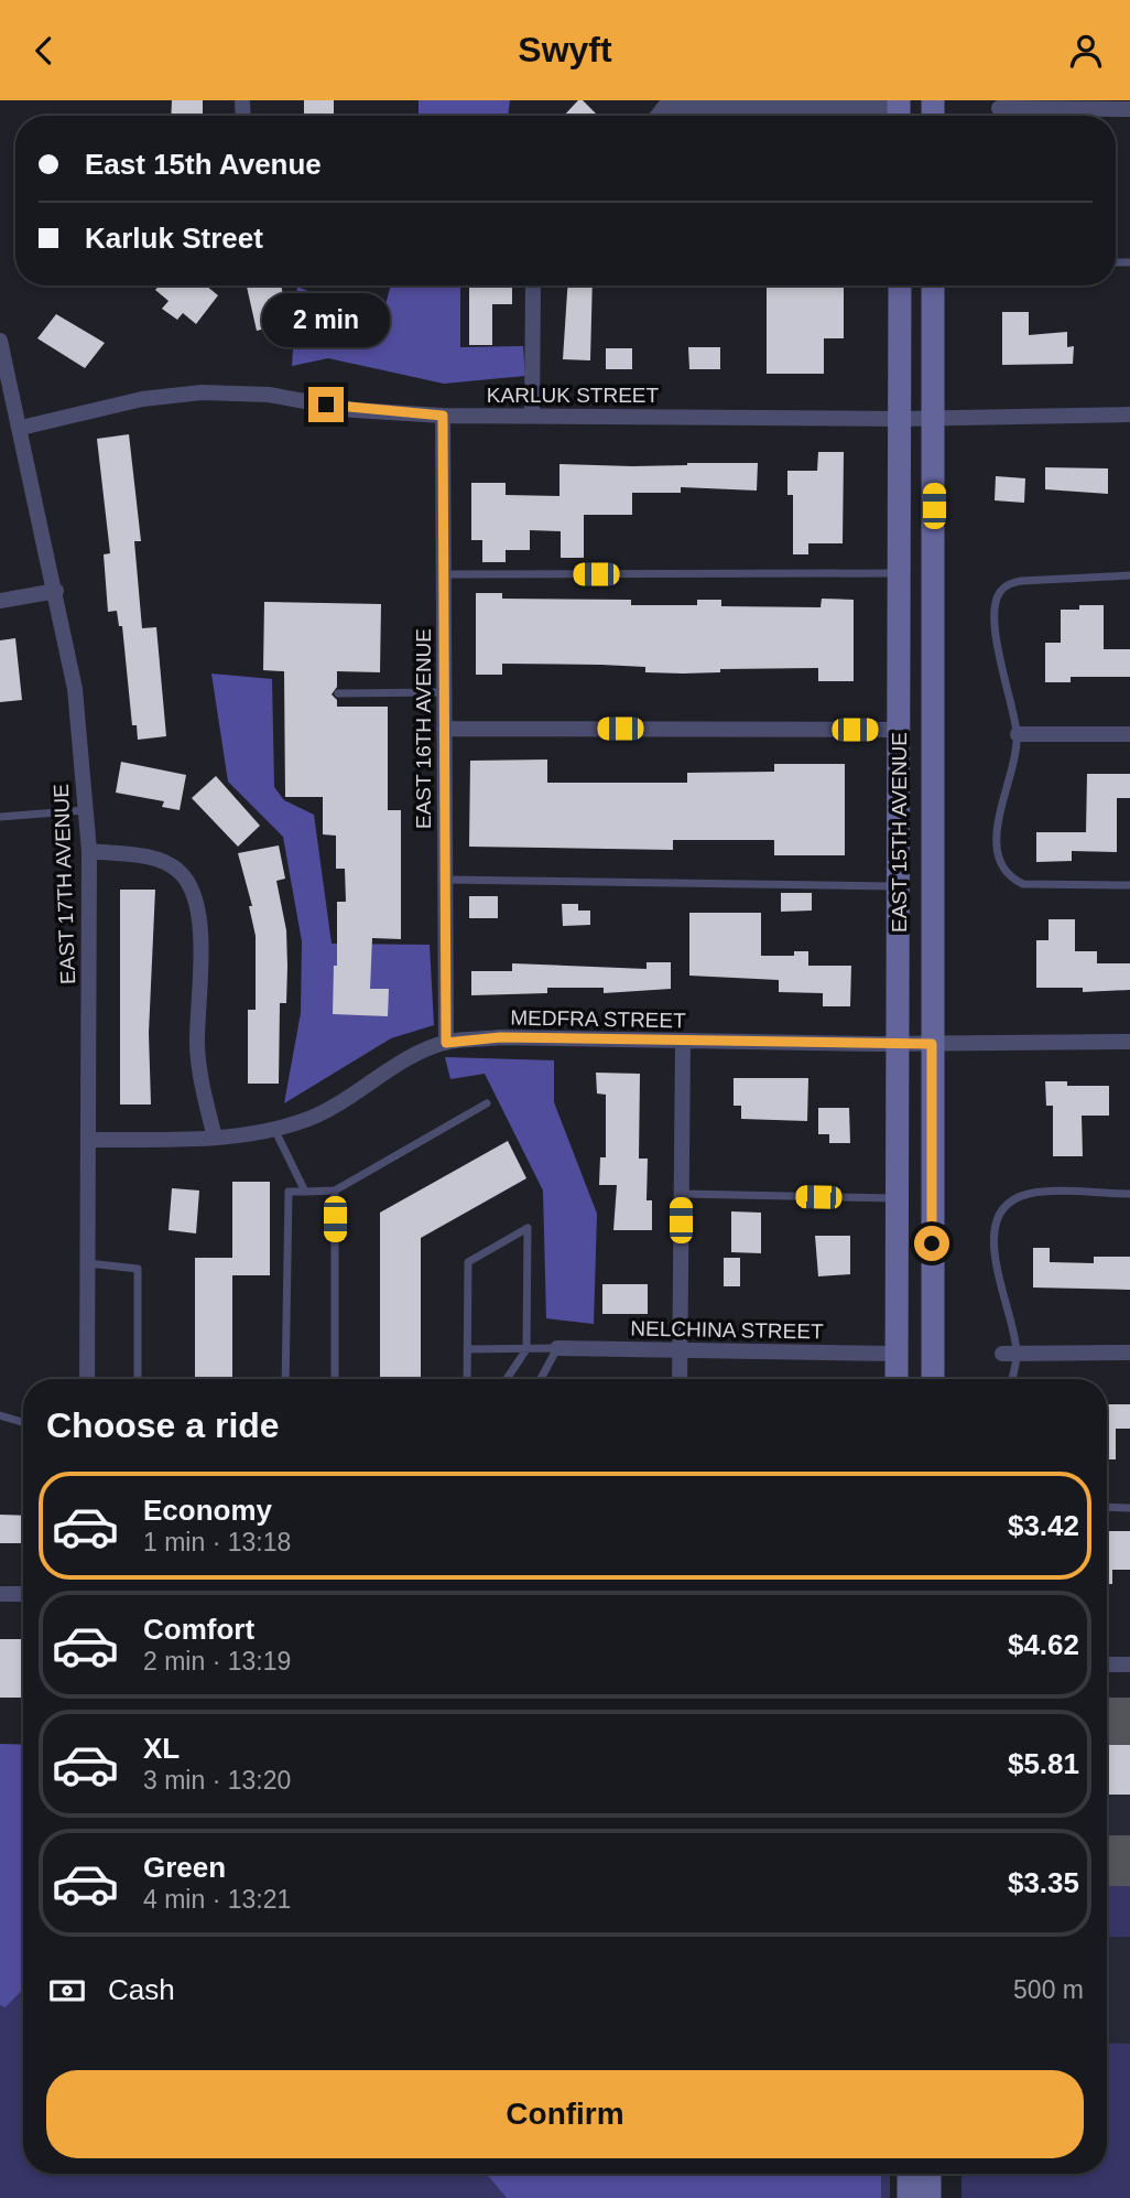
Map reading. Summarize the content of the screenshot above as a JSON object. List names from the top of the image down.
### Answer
{
  "streets": {
    "main road": ["EAST 15TH AVENUE"],
    "street": [
      "KARLUK STREET",
      "EAST 16TH AVENUE",
      "EAST 17TH AVENUE",
      "MEDFRA STREET",
      "NELCHINA STREET"
    ]
  },
  "crossings": [
    ["KARLUK STREET", "EAST 16TH AVENUE"],
    ["KARLUK STREET", "EAST 15TH AVENUE"],
    ["KARLUK STREET", "EAST 17TH AVENUE"],
    ["EAST 16TH AVENUE", "MEDFRA STREET"],
    ["EAST 15TH AVENUE", "MEDFRA STREET"],
    ["EAST 15TH AVENUE", "NELCHINA STREET"],
    ["EAST 17TH AVENUE", "MEDFRA STREET"]
  ],
  "page": {
    "header": "Swyft",
    "banner": ["East 15th Avenue", "Karluk Street"],
    "bubble": "2 min",
    "heading": "Choose a ride",
    "list": [
      {
        "name": "Economy",
        "note": "1 min · 13:18",
        "value": "$3.42"
      },
      {
        "name": "Comfort",
        "note": "2 min · 13:19",
        "value": "$4.62"
      },
      {
        "name": "XL",
        "note": "3 min · 13:20",
        "value": "$5.81"
      },
      {
        "name": "Green",
        "note": "4 min · 13:21",
        "value": "$3.35"
      }
    ],
    "pay": ["Cash", "500 m"],
    "buttons": "Confirm"
  }
}
